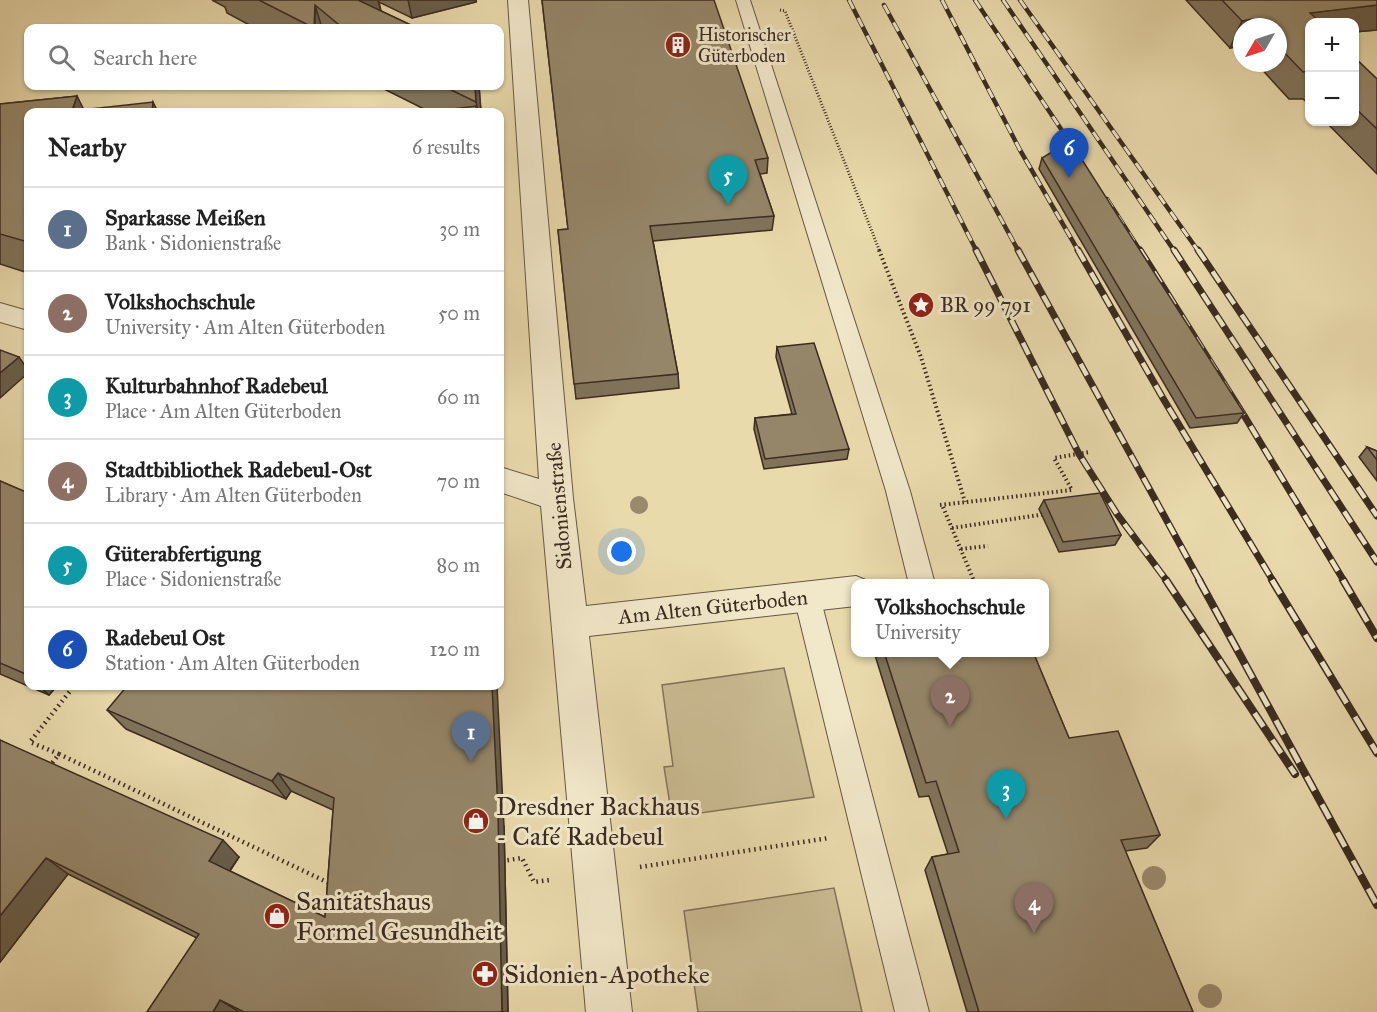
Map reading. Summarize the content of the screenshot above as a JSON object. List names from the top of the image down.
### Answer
{
  "streets": {
    "street": ["Sidonienstraße", "Am Alten Güterboden"]
  },
  "crossings": [
    ["Sidonienstraße", "Am Alten Güterboden"]
  ],
  "places": {
    "building": ["Historischer Güterboden"],
    "place": ["BR 99 791"],
    "shop": ["Dresdner Backhaus - Café Radebeul", "Sanitätshaus Formel Gesundheit"],
    "pharmacy": ["Sidonien-Apotheke"]
  },
  "north": "bottom left",
  "page": {
    "map_buttons": ["+", "−"],
    "search": "Search here",
    "heading": ["Nearby", "6 results"],
    "pins": [
      "6",
      "5",
      "2",
      "1",
      "3",
      "4"
    ],
    "list": [
      {
        "mark": "1",
        "name": "Sparkasse Meißen",
        "note": "Bank · Sidonienstraße",
        "value": "30 m"
      },
      {
        "mark": "2",
        "name": "Volkshochschule",
        "note": "University · Am Alten Güterboden",
        "value": "50 m"
      },
      {
        "mark": "3",
        "name": "Kulturbahnhof Radebeul",
        "note": "Place · Am Alten Güterboden",
        "value": "60 m"
      },
      {
        "mark": "4",
        "name": "Stadtbibliothek Radebeul-Ost",
        "note": "Library · Am Alten Güterboden",
        "value": "70 m"
      },
      {
        "mark": "5",
        "name": "Güterabfertigung",
        "note": "Place · Sidonienstraße",
        "value": "80 m"
      },
      {
        "mark": "6",
        "name": "Radebeul Ost",
        "note": "Station · Am Alten Güterboden",
        "value": "120 m"
      }
    ],
    "popup": ["Volkshochschule", "University"]
  }
}
